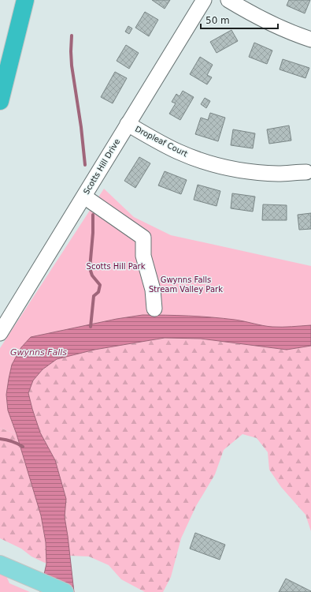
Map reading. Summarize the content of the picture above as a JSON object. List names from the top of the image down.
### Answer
{
  "streets": {
    "street": ["Dropleaf Court", "Scotts Hill Drive"]
  },
  "crossings": [
    ["Dropleaf Court", "Scotts Hill Drive"]
  ],
  "water": ["Gwynns Falls"],
  "parks": ["Scotts Hill Park", "Gwynns Falls Stream Valley Park"],
  "scale_bar": "50 m"
}
